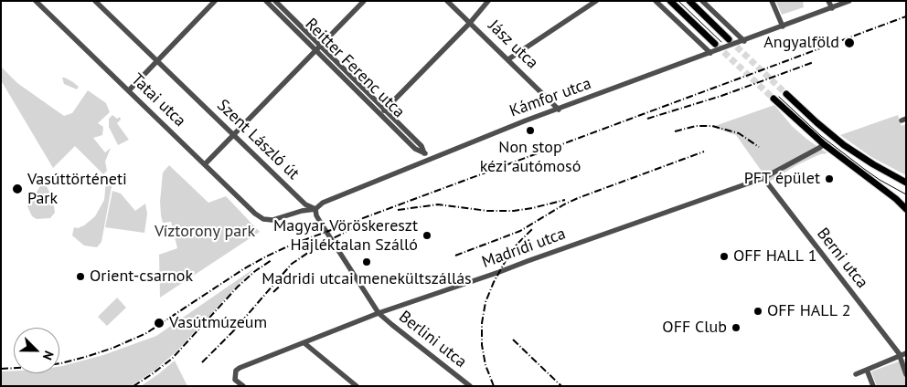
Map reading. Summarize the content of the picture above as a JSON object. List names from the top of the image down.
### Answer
{
  "streets": {
    "street": [
      "Jász utca",
      "Reitter Ferenc utca",
      "Kámfor utca",
      "Tatai utca",
      "Szent László út",
      "Madridi utca",
      "Berni utca",
      "Berlini utca"
    ]
  },
  "crossings": [
    ["Jász utca", "Kámfor utca"],
    ["Reitter Ferenc utca", "Kámfor utca"],
    ["Kámfor utca", "Tatai utca"],
    ["Kámfor utca", "Szent László út"],
    ["Madridi utca", "Berni utca"],
    ["Madridi utca", "Berlini utca"]
  ],
  "parks": ["Víztorony park"],
  "places": [
    "Angyalföld",
    "Non stop kézi autómosó",
    "PFT épület",
    "Vasúttörténeti Park",
    "Magyar Vöröskereszt Hajléktalan Szálló",
    "OFF HALL 1",
    "Madridi utcai menekültszállás",
    "Orient-csarnok",
    "OFF HALL 2",
    "Vasútmúzeum",
    "OFF Club"
  ],
  "north": "bottom right"
}
